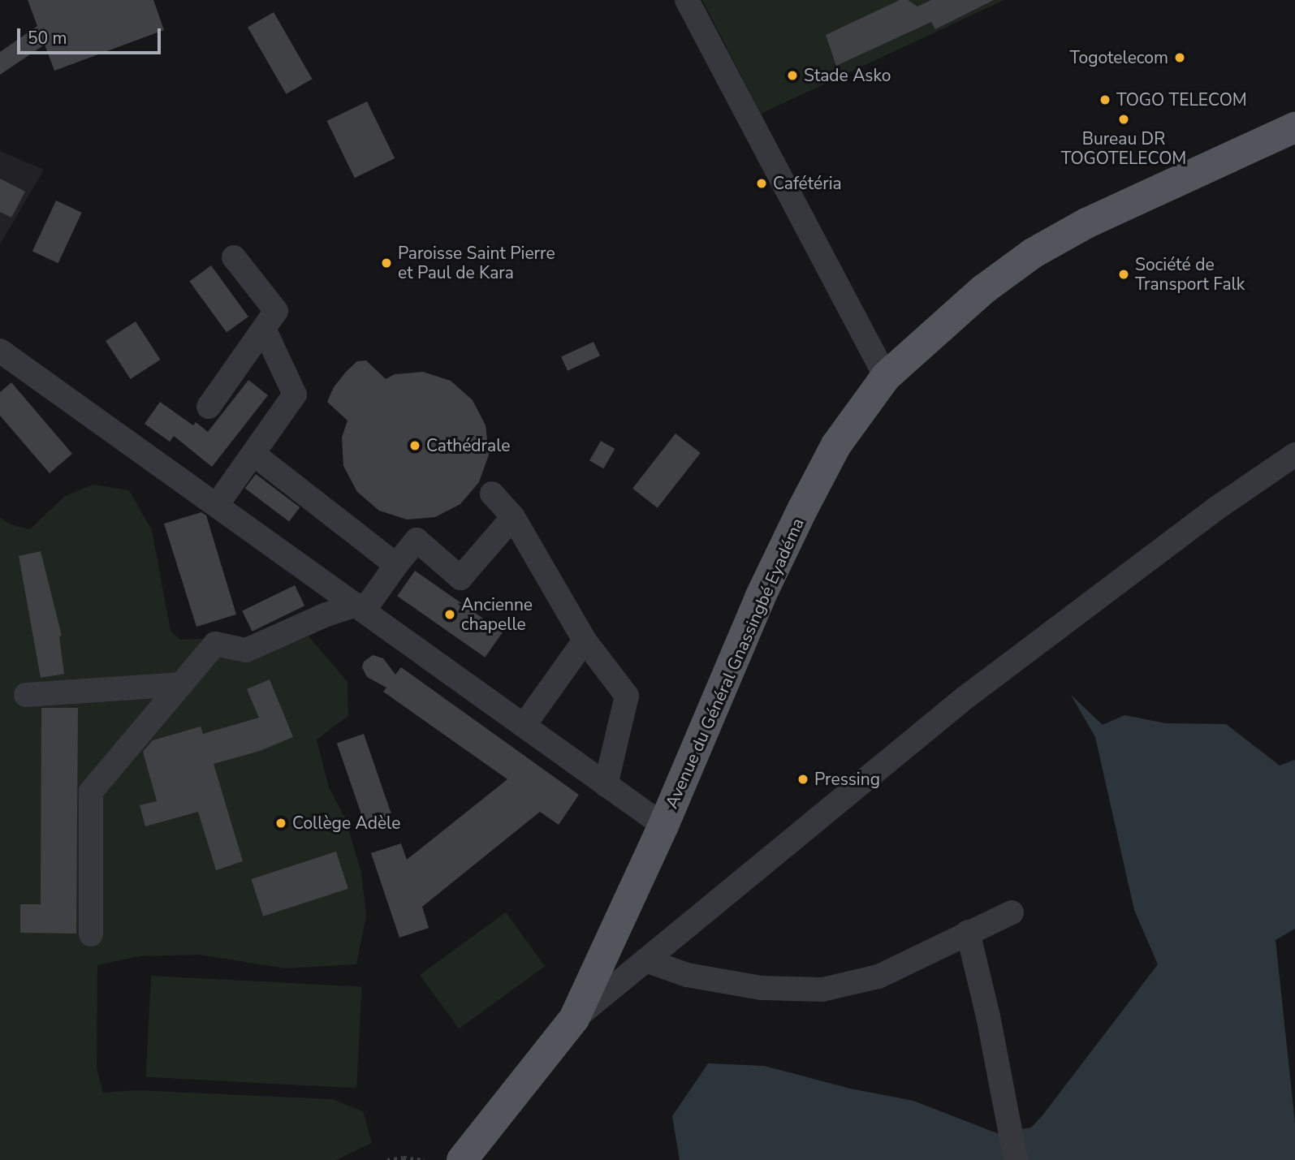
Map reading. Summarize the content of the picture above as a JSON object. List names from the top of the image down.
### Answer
{
  "streets": {
    "main road": ["Avenue du Général Gnassingbé Eyadéma"]
  },
  "places": [
    "Togotelecom",
    "Stade Asko",
    "TOGO TELECOM",
    "Bureau DR TOGOTELECOM",
    "Cafétéria",
    "Paroisse Saint Pierre et Paul de Kara",
    "Société de Transport Falk",
    "Cathédrale",
    "Ancienne chapelle",
    "Pressing",
    "Collège Adèle"
  ],
  "scale_bar": "50 m"
}
